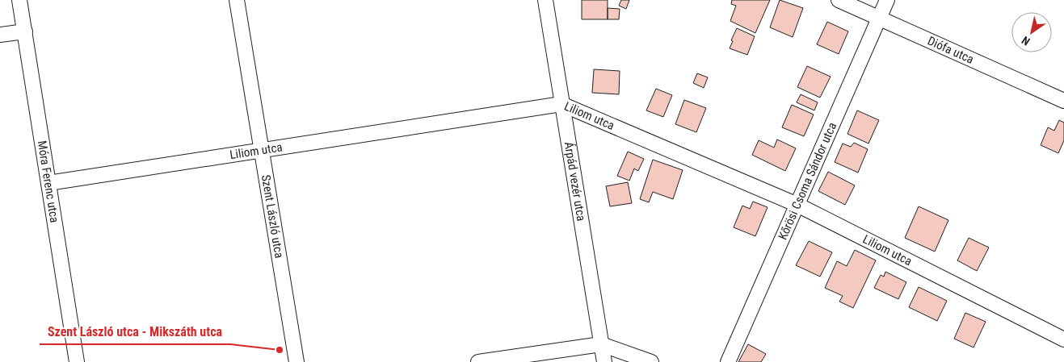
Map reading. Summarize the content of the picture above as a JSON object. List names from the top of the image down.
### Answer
{
  "streets": {
    "street": [
      "Diófa utca",
      "Liliom utca",
      "Móra Ferenc utca",
      "Árpád vezér utca",
      "Kőrösi Csoma Sándor utca",
      "Szent László utca"
    ]
  },
  "crossings": [
    ["Diófa utca", "Kőrösi Csoma Sándor utca"],
    ["Liliom utca", "Móra Ferenc utca"],
    ["Liliom utca", "Árpád vezér utca"],
    ["Liliom utca", "Kőrösi Csoma Sándor utca"],
    ["Liliom utca", "Szent László utca"]
  ],
  "places": ["Szent László utca - Mikszáth utca"],
  "north": "bottom left"
}
